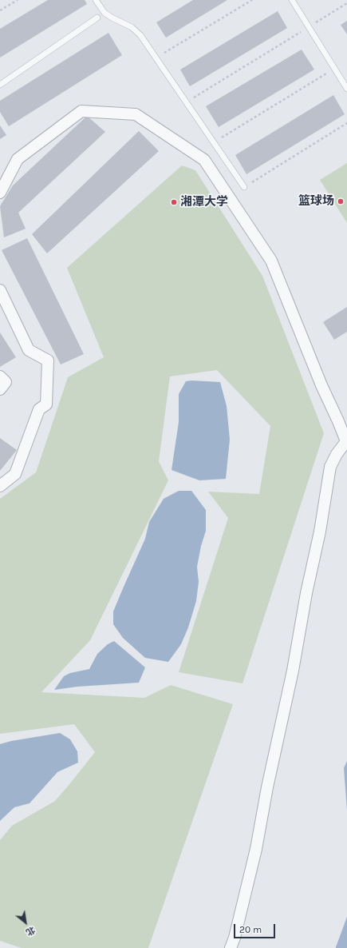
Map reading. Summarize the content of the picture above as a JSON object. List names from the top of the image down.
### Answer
{
  "places": ["篮球场", "湘潭大学"],
  "scale_bar": "20 m",
  "north": "bottom right"
}
